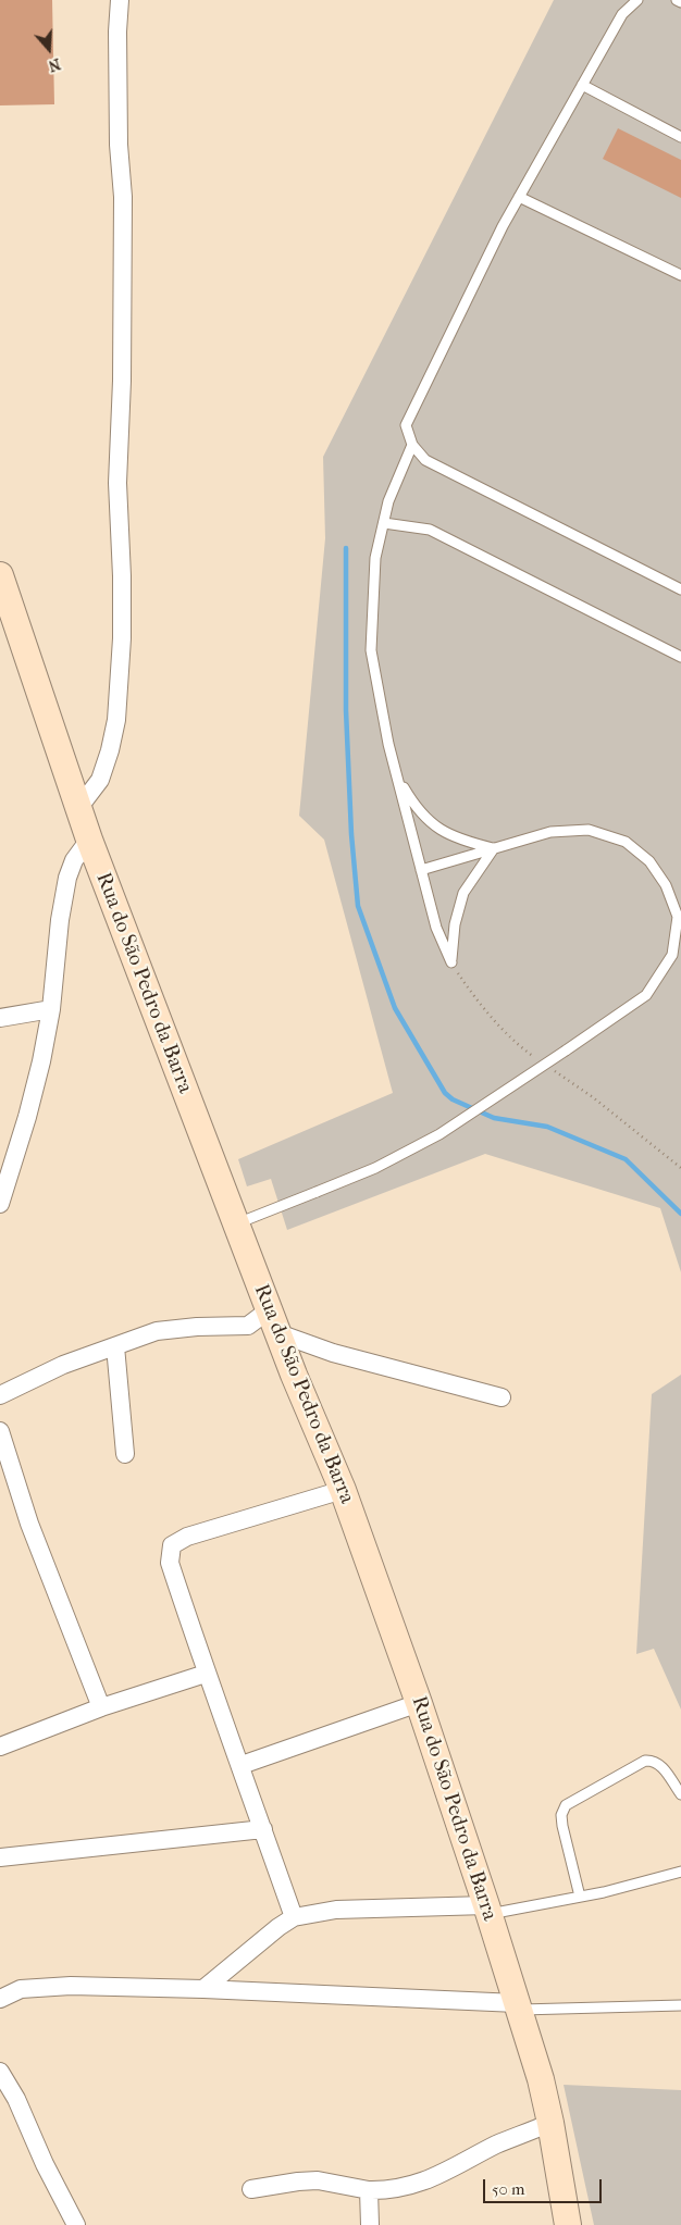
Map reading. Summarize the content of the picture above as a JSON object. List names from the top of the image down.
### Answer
{
  "streets": {
    "street": ["Rua do São Pedro da Barra"]
  },
  "scale_bar": "50 m",
  "north": "bottom"
}
